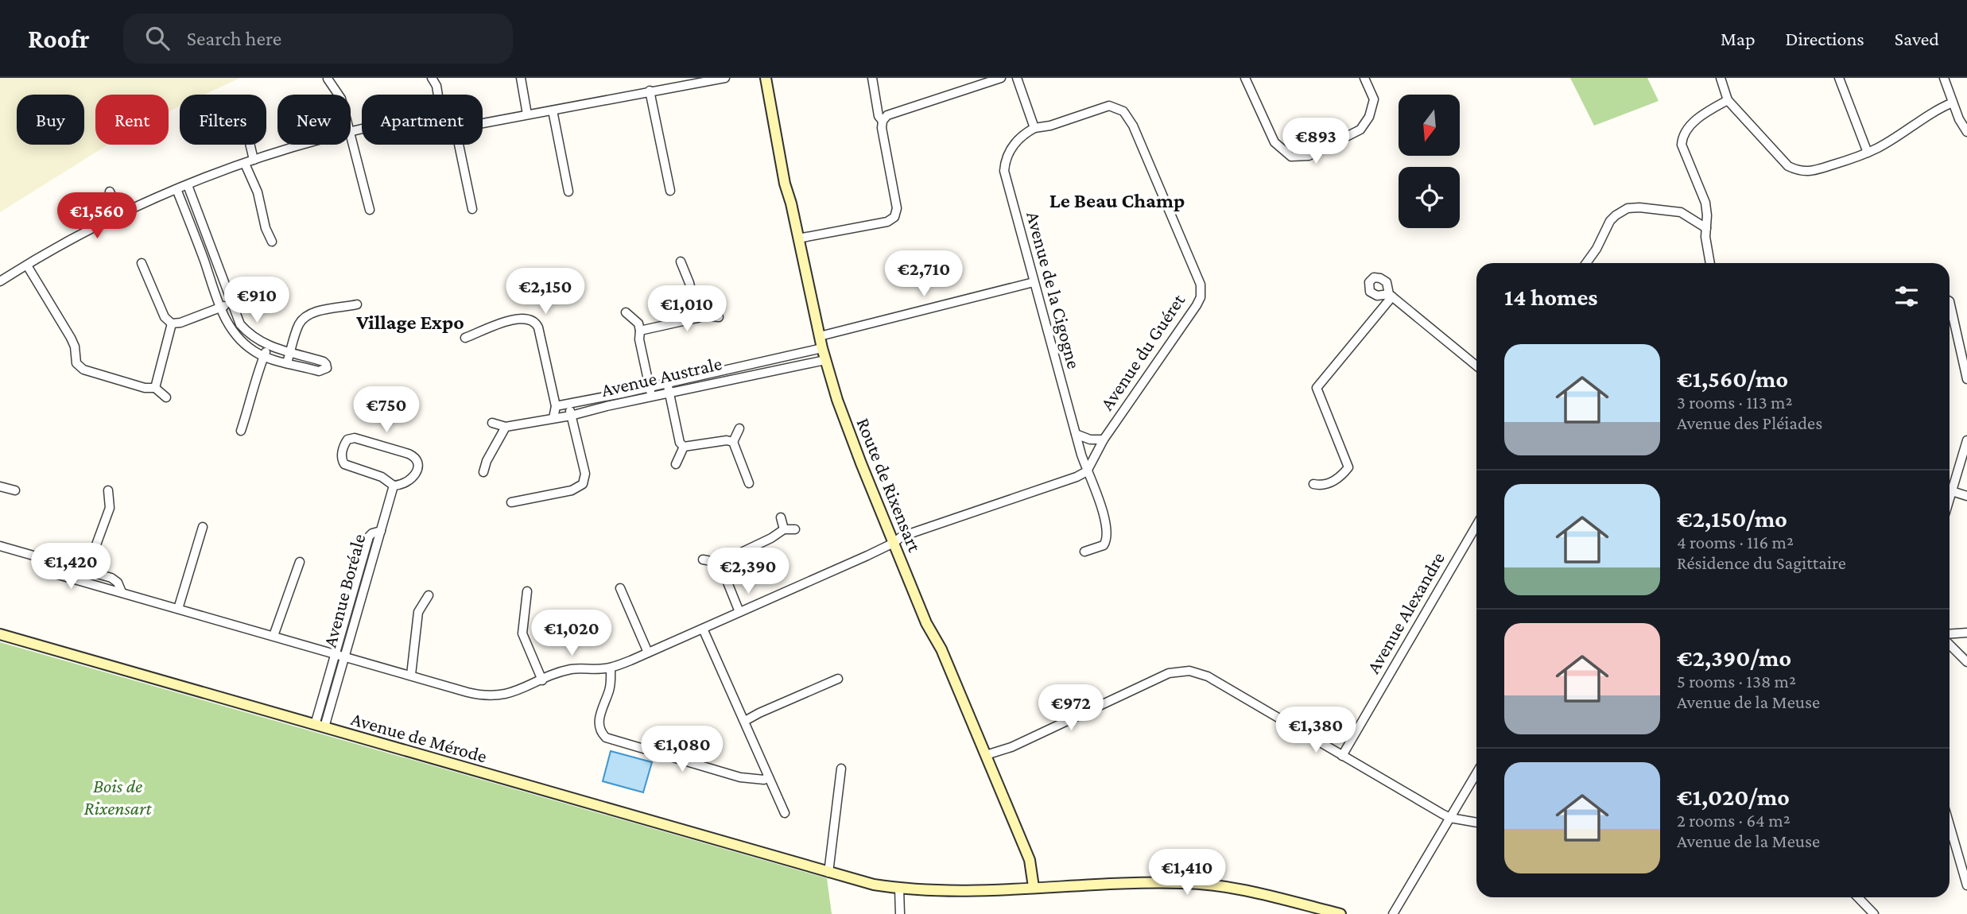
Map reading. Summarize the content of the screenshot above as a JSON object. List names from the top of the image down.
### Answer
{
  "streets": {
    "street": [
      "Avenue de la Cigogne",
      "Avenue du Guéret",
      "Avenue Australe",
      "Route de Rixensart",
      "Avenue Boréale",
      "Avenue Alexandre",
      "Avenue de Mérode"
    ]
  },
  "crossings": [
    ["Avenue de la Cigogne", "Avenue du Guéret"],
    ["Avenue Australe", "Route de Rixensart"],
    ["Route de Rixensart", "Avenue de Mérode"],
    ["Avenue Boréale", "Avenue de Mérode"]
  ],
  "districts": ["Le Beau Champ", "Village Expo"],
  "parks": ["Bois de Rixensart"],
  "north": "bottom",
  "page": {
    "header": "Roofr",
    "search": "Search here",
    "nav": ["Map", "Directions", "Saved"],
    "chip": [
      "Buy",
      "Rent",
      "Filters",
      "New",
      "Apartment"
    ],
    "price": [
      "€893",
      "€1,560",
      "€2,710",
      "€2,150",
      "€910",
      "€1,010",
      "€750",
      "€1,420",
      "€2,390",
      "€1,020",
      "€972",
      "€1,380",
      "€1,080",
      "€1,410"
    ],
    "heading": "14 homes",
    "list": [
      {
        "name": "€1,560/mo",
        "note": "3 rooms · 113 m² · Avenue des Pléiades"
      },
      {
        "name": "€2,150/mo",
        "note": "4 rooms · 116 m² · Résidence du Sagittaire"
      },
      {
        "name": "€2,390/mo",
        "note": "5 rooms · 138 m² · Avenue de la Meuse"
      },
      {
        "name": "€1,020/mo",
        "note": "2 rooms · 64 m² · Avenue de la Meuse"
      }
    ]
  }
}
